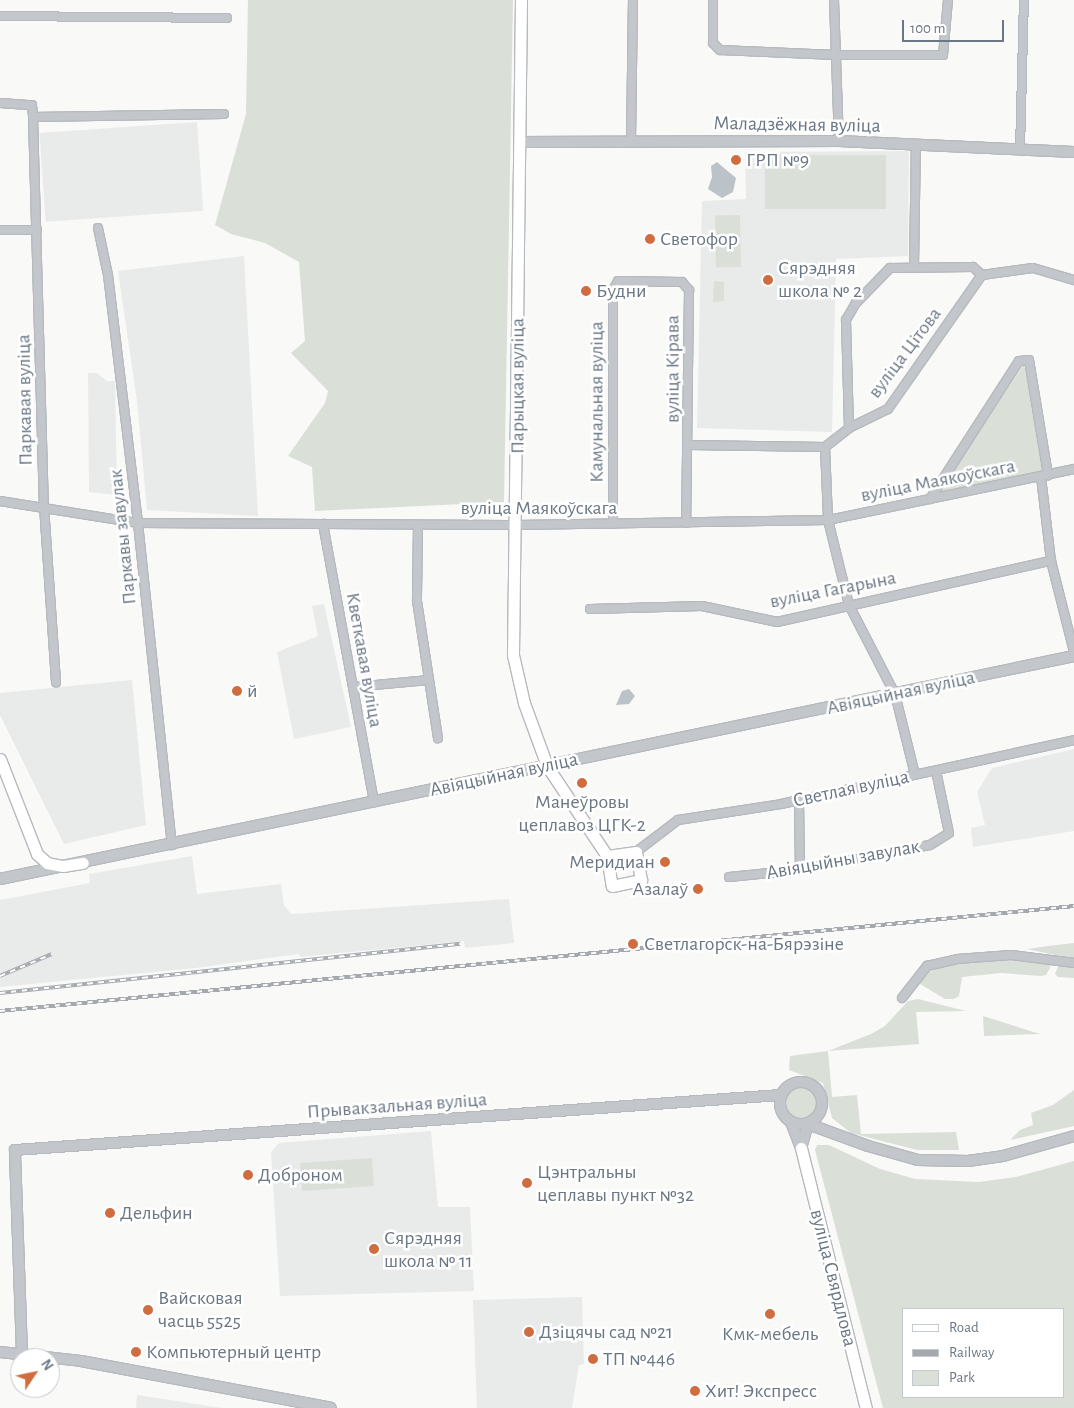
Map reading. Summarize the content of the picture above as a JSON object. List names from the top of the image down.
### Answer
{
  "streets": {
    "main road": [
      "Парыцкая вуліца",
      "Авіяцыйная вуліца",
      "Светлая вуліца",
      "вуліца Свярдлова"
    ],
    "street": [
      "Маладзёжная вуліца",
      "вуліца Цітова",
      "вуліца Кірава",
      "Паркавая вуліца",
      "Камунальная вуліца",
      "вуліца Маякоўскага",
      "Паркавы завулак",
      "вуліца Гагарына",
      "Кветкавая вуліца",
      "Авіяцыйны завулак",
      "Прывакзальная вуліца"
    ]
  },
  "crossings": [
    ["Маладзёжная вуліца", "Парыцкая вуліца"],
    ["вуліца Кірава", "Камунальная вуліца"],
    ["вуліца Кірава", "вуліца Маякоўскага"],
    ["Парыцкая вуліца", "вуліца Маякоўскага"],
    ["Парыцкая вуліца", "Авіяцыйная вуліца"],
    ["Паркавая вуліца", "вуліца Маякоўскага"],
    ["Камунальная вуліца", "вуліца Маякоўскага"],
    ["вуліца Маякоўскага", "Паркавы завулак"],
    ["вуліца Маякоўскага", "Кветкавая вуліца"],
    ["Паркавы завулак", "Авіяцыйная вуліца"],
    ["Кветкавая вуліца", "Авіяцыйная вуліца"],
    ["Светлая вуліца", "Авіяцыйны завулак"],
    ["Прывакзальная вуліца", "вуліца Свярдлова"]
  ],
  "places": [
    "ГРП №9",
    "Светофор",
    "Сярэдняя школа № 2",
    "Будни",
    "й",
    "Манеўровы цеплавоз ЦГК-2",
    "Меридиан",
    "Азалаў",
    "Светлагорск-на-Бярэзіне",
    "Доброном",
    "Цэнтральны цеплавы пункт №32",
    "Дельфин",
    "Сярэдняя школа № 11",
    "Вайсковая часць 5525",
    "Кмк-мебель",
    "Дзіцячы сад №21",
    "Компьютерный центр",
    "ТП №446",
    "Хит! Экспресс"
  ],
  "legend": ["Road", "Railway", "Park"],
  "scale_bar": "100 m",
  "north": "top right"
}
